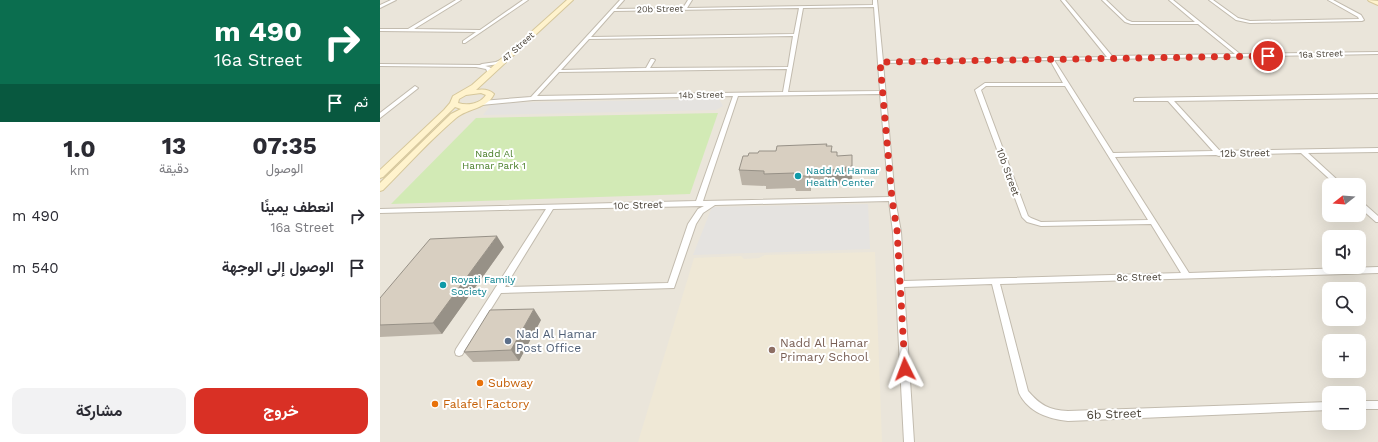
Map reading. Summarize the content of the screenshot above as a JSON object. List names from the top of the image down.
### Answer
{
  "streets": {
    "street": [
      "20b Street",
      "47 Street",
      "16a Street",
      "14b Street",
      "12b Street",
      "10b Street",
      "10c Street",
      "8c Street",
      "6b Street"
    ]
  },
  "crossings": [
    ["47 Street", "14b Street"],
    ["8c Street", "6b Street"]
  ],
  "parks": ["Nadd Al Hamar Park 1"],
  "places": [
    "Nadd Al Hamar Health Center",
    "Royati Family Society",
    "Nad Al Hamar Post Office",
    "Nadd Al Hamar Primary School",
    "Subway",
    "Falafel Factory"
  ],
  "north": "left",
  "page": {
    "turn": ["490 m", "16a Street"],
    "then": "ثم",
    "eta": [
      "07:35",
      "الوصول",
      "13",
      "دقيقة",
      "1.0",
      "km"
    ],
    "map_buttons": ["+", "−"],
    "list": [
      {
        "name": "انعطف يمينًا",
        "note": "16a Street",
        "value": "490 m"
      },
      {
        "name": "الوصول إلى الوجهة",
        "value": "540 m"
      }
    ],
    "buttons": ["خروج", "مشاركة"]
  }
}
